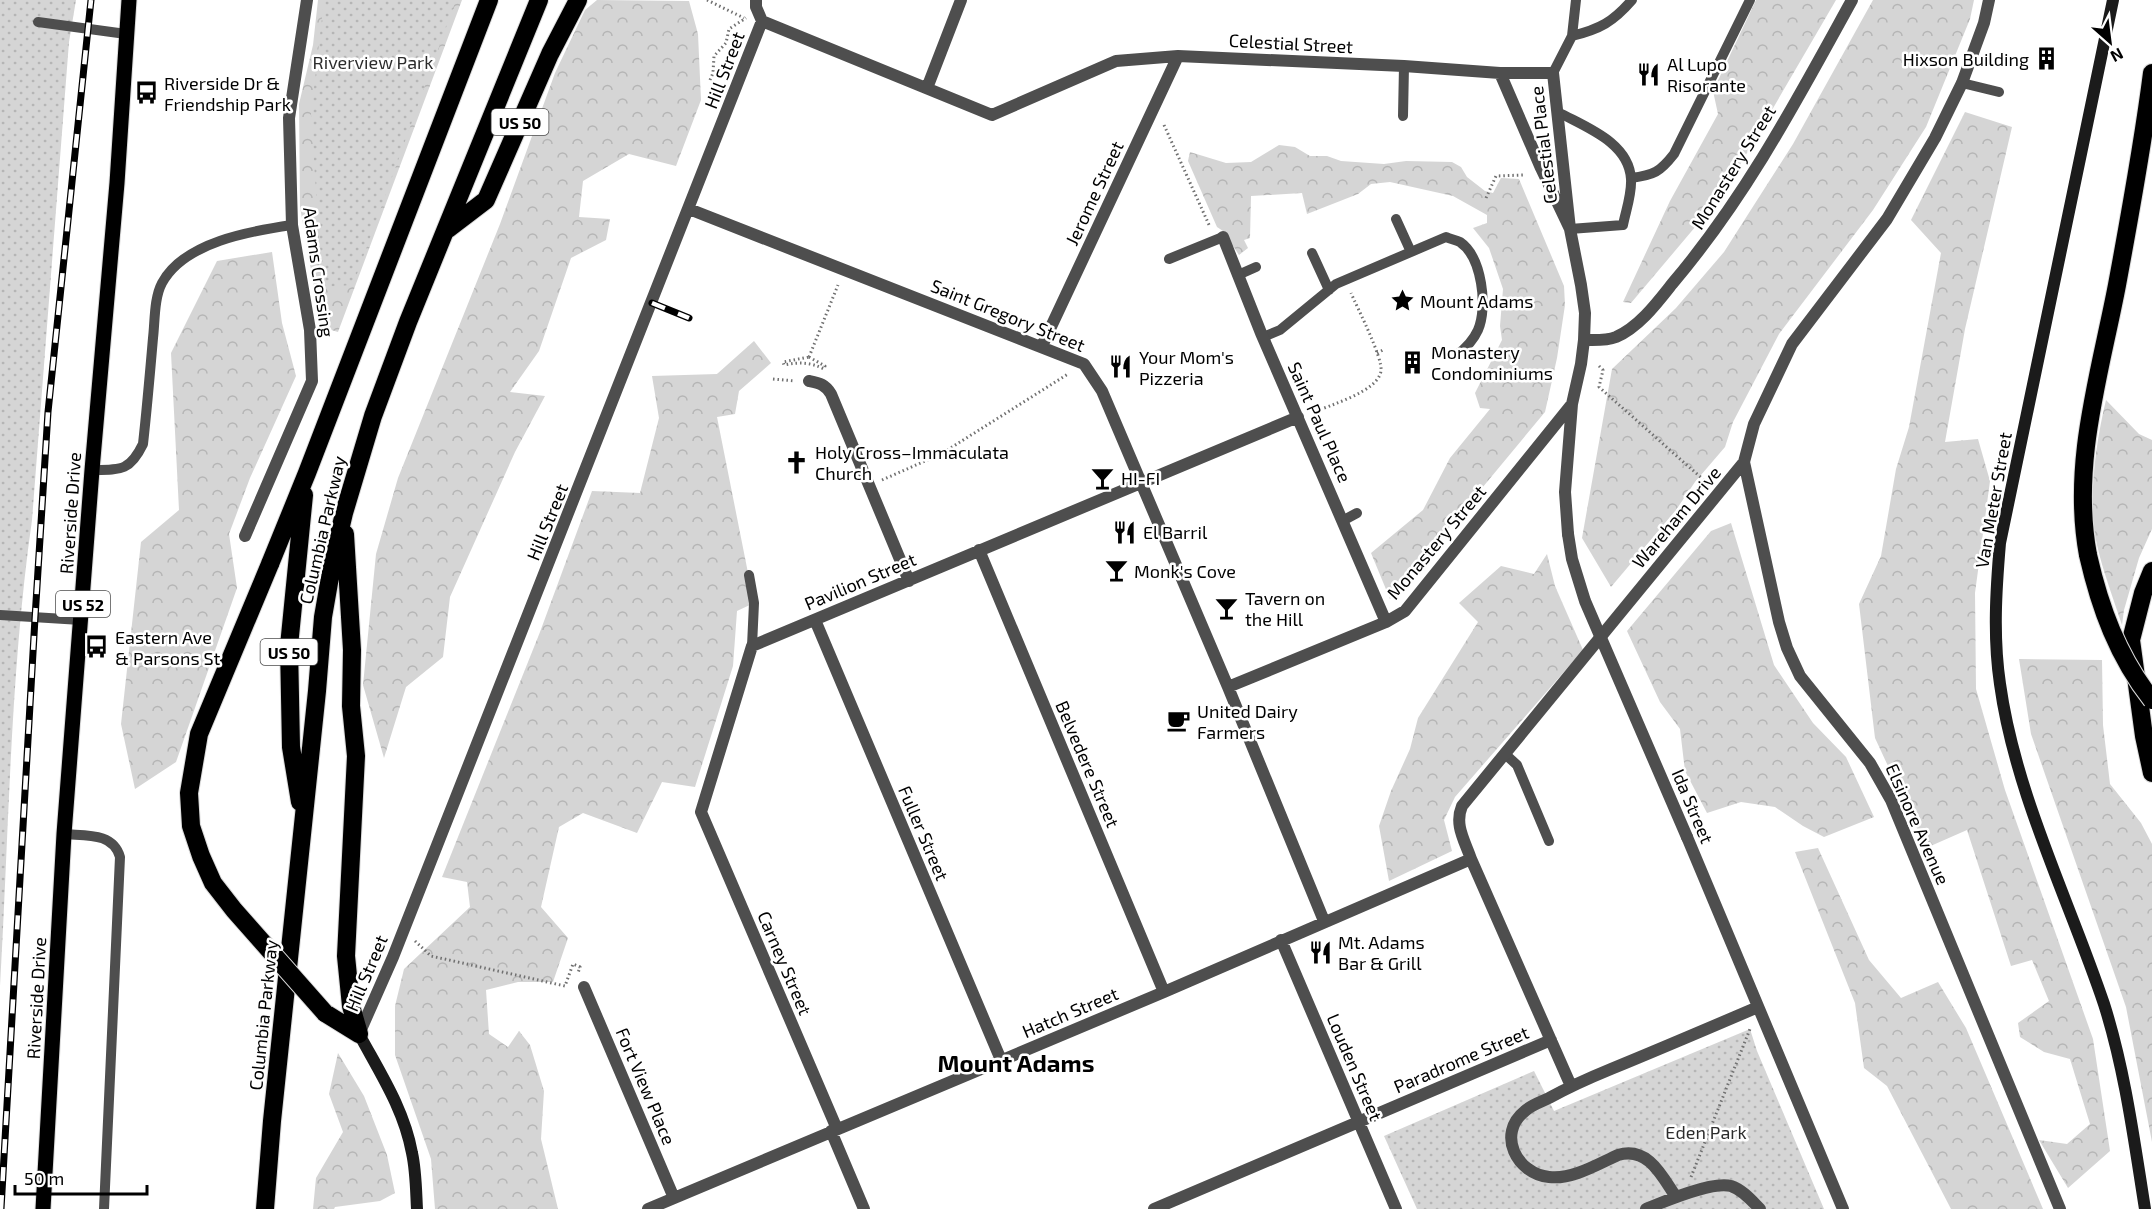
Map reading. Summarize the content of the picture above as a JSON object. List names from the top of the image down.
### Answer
{
  "streets": {
    "highway": ["US 50", "Columbia Parkway"],
    "main road": ["Riverside Drive", "US 52"],
    "street": [
      "Celestial Street",
      "Hill Street",
      "Celestial Place",
      "Monastery Street",
      "Jerome Street",
      "Adams Crossing",
      "Saint Gregory Street",
      "Saint Paul Place",
      "Van Meter Street",
      "Wareham Drive",
      "Pavilion Street",
      "Belvedere Street",
      "Ida Street",
      "Elsinore Avenue",
      "Fuller Street",
      "Carney Street",
      "Hatch Street",
      "Paradrome Street",
      "Louden Street",
      "Fort View Place"
    ]
  },
  "crossings": [
    ["Celestial Street", "Hill Street"],
    ["Celestial Street", "Celestial Place"],
    ["Celestial Street", "Jerome Street"],
    ["Hill Street", "Saint Gregory Street"],
    ["US 50", "Columbia Parkway"],
    ["Monastery Street", "Saint Gregory Street"],
    ["Monastery Street", "Saint Paul Place"],
    ["Monastery Street", "Ida Street"],
    ["Jerome Street", "Saint Gregory Street"],
    ["Saint Gregory Street", "Pavilion Street"],
    ["Saint Gregory Street", "Hatch Street"],
    ["Saint Paul Place", "Pavilion Street"],
    ["Wareham Drive", "Elsinore Avenue"],
    ["Wareham Drive", "Hatch Street"],
    ["Wareham Drive", "Paradrome Street"],
    ["Pavilion Street", "Belvedere Street"],
    ["Pavilion Street", "Fuller Street"],
    ["Pavilion Street", "Carney Street"],
    ["Belvedere Street", "Hatch Street"],
    ["Fuller Street", "Hatch Street"],
    ["Carney Street", "Hatch Street"],
    ["Hatch Street", "Louden Street"],
    ["Hatch Street", "Fort View Place"],
    ["Paradrome Street", "Louden Street"]
  ],
  "districts": ["Mount Adams"],
  "parks": ["Riverview Park", "Eden Park"],
  "places": {
    "building": ["Hixson Building", "Monastery Condominiums"],
    "restaurant": [
      "Al Lupo Risorante",
      "Your Mom's Pizzeria",
      "El Barril",
      "Mt. Adams Bar & Grill"
    ],
    "bus stop": ["Riverside Dr & Friendship Park", "Eastern Ave & Parsons St"],
    "place": ["Mount Adams"],
    "church": ["Holy Cross–Immaculata Church"],
    "bar": ["HI-FI", "Monk's Cove", "Tavern on the Hill"],
    "cafe": ["United Dairy Farmers"]
  },
  "scale_bar": "50 m",
  "north": "bottom right"
}
